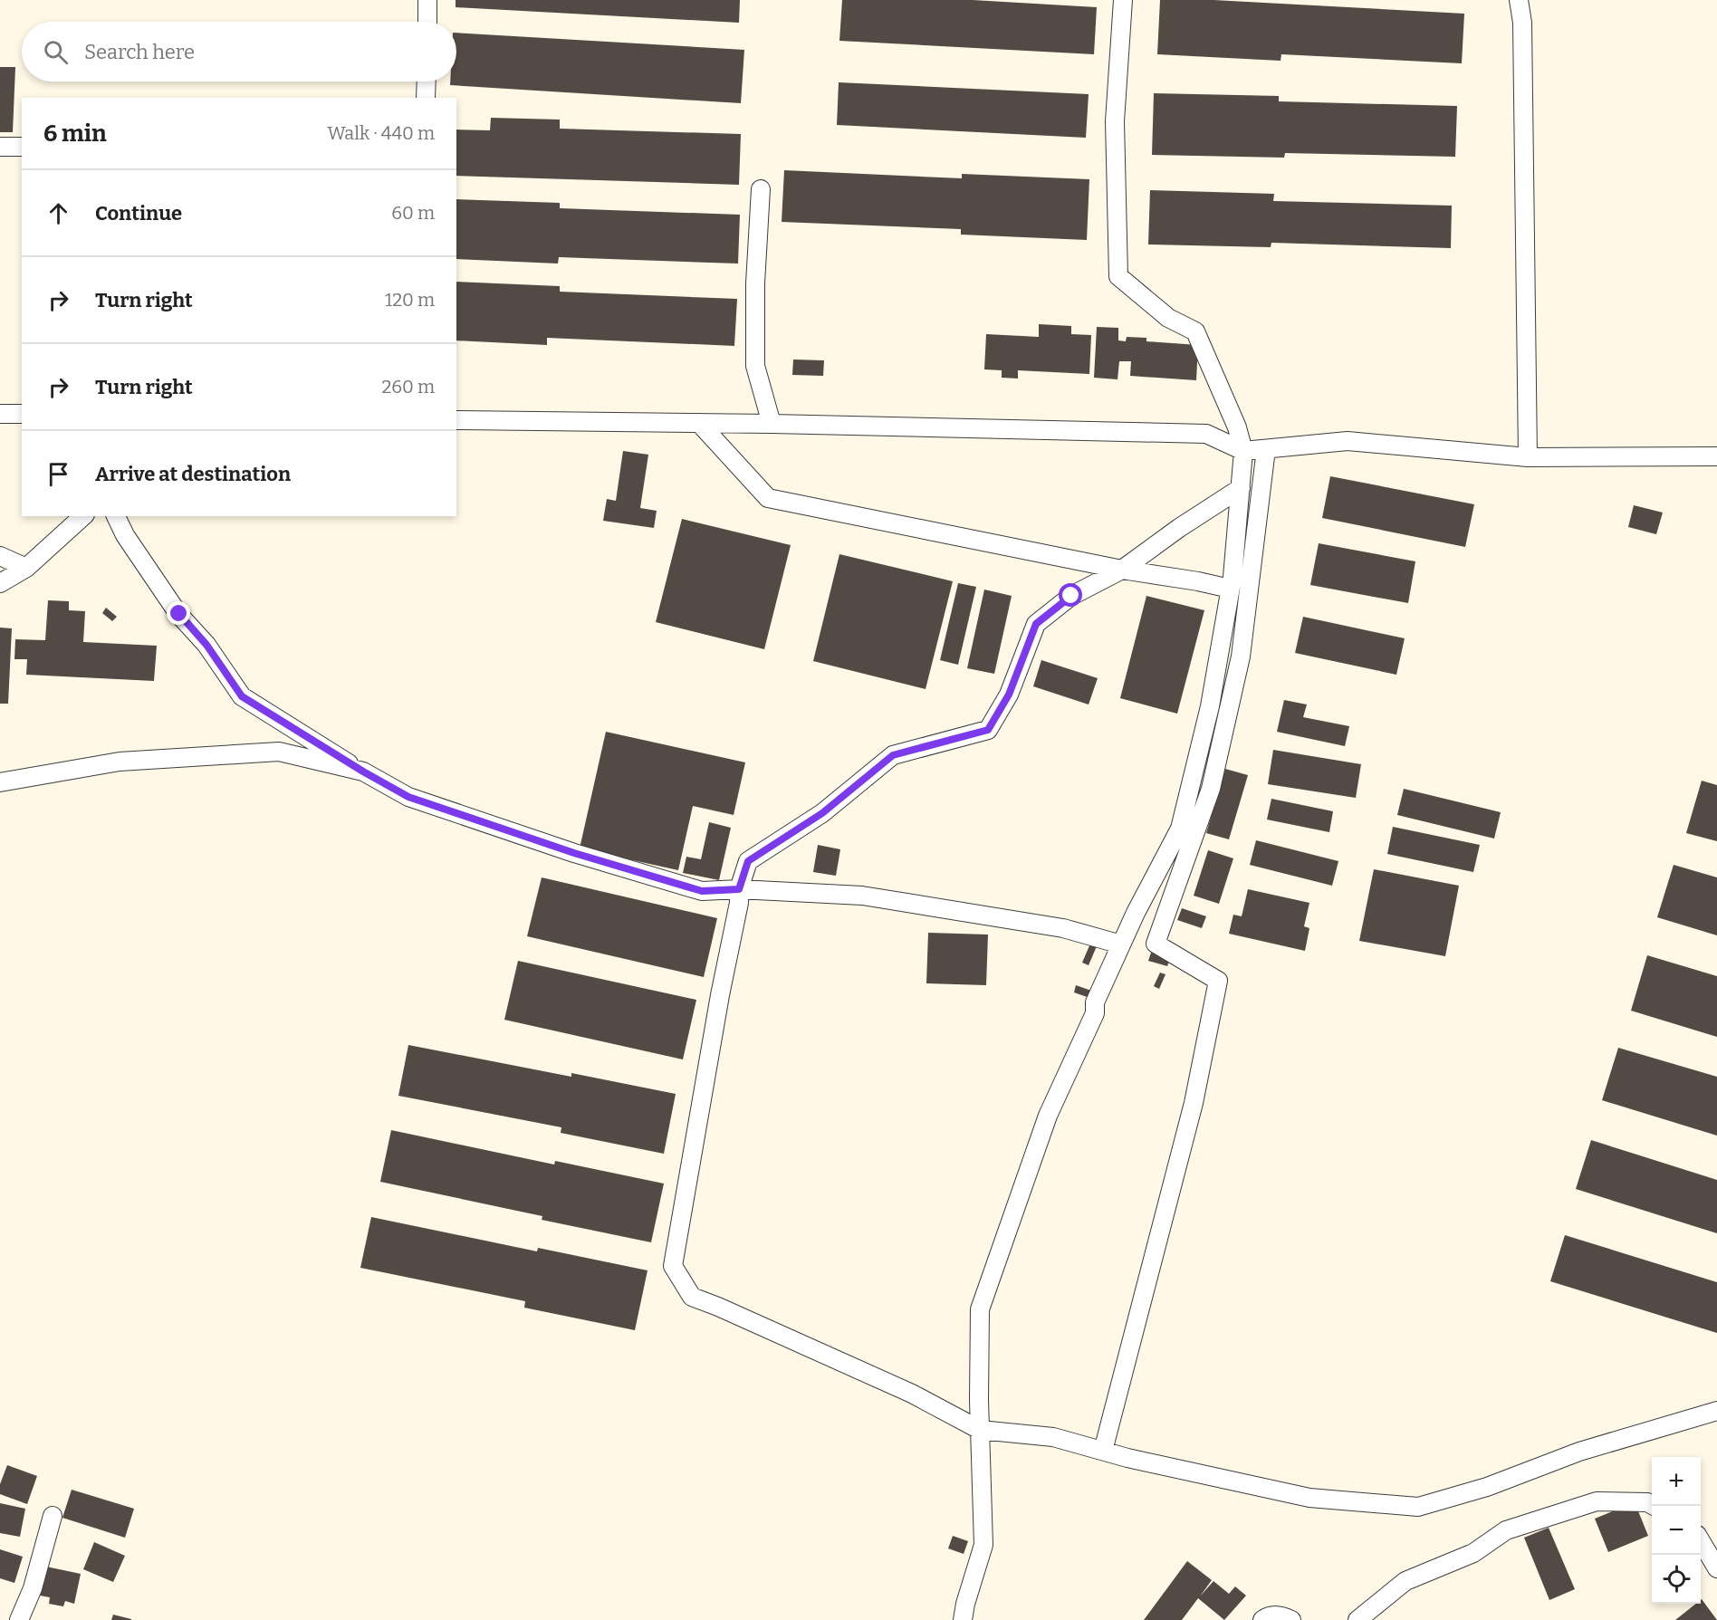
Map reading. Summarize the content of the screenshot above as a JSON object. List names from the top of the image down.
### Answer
{
  "page": {
    "search": "Search here",
    "heading": ["6 min", "Walk · 440 m"],
    "list": [
      ["Continue", "60 m"],
      ["Turn right", "120 m"],
      ["Turn right", "260 m"],
      "Arrive at destination"
    ],
    "map_buttons": ["+", "−"]
  }
}
